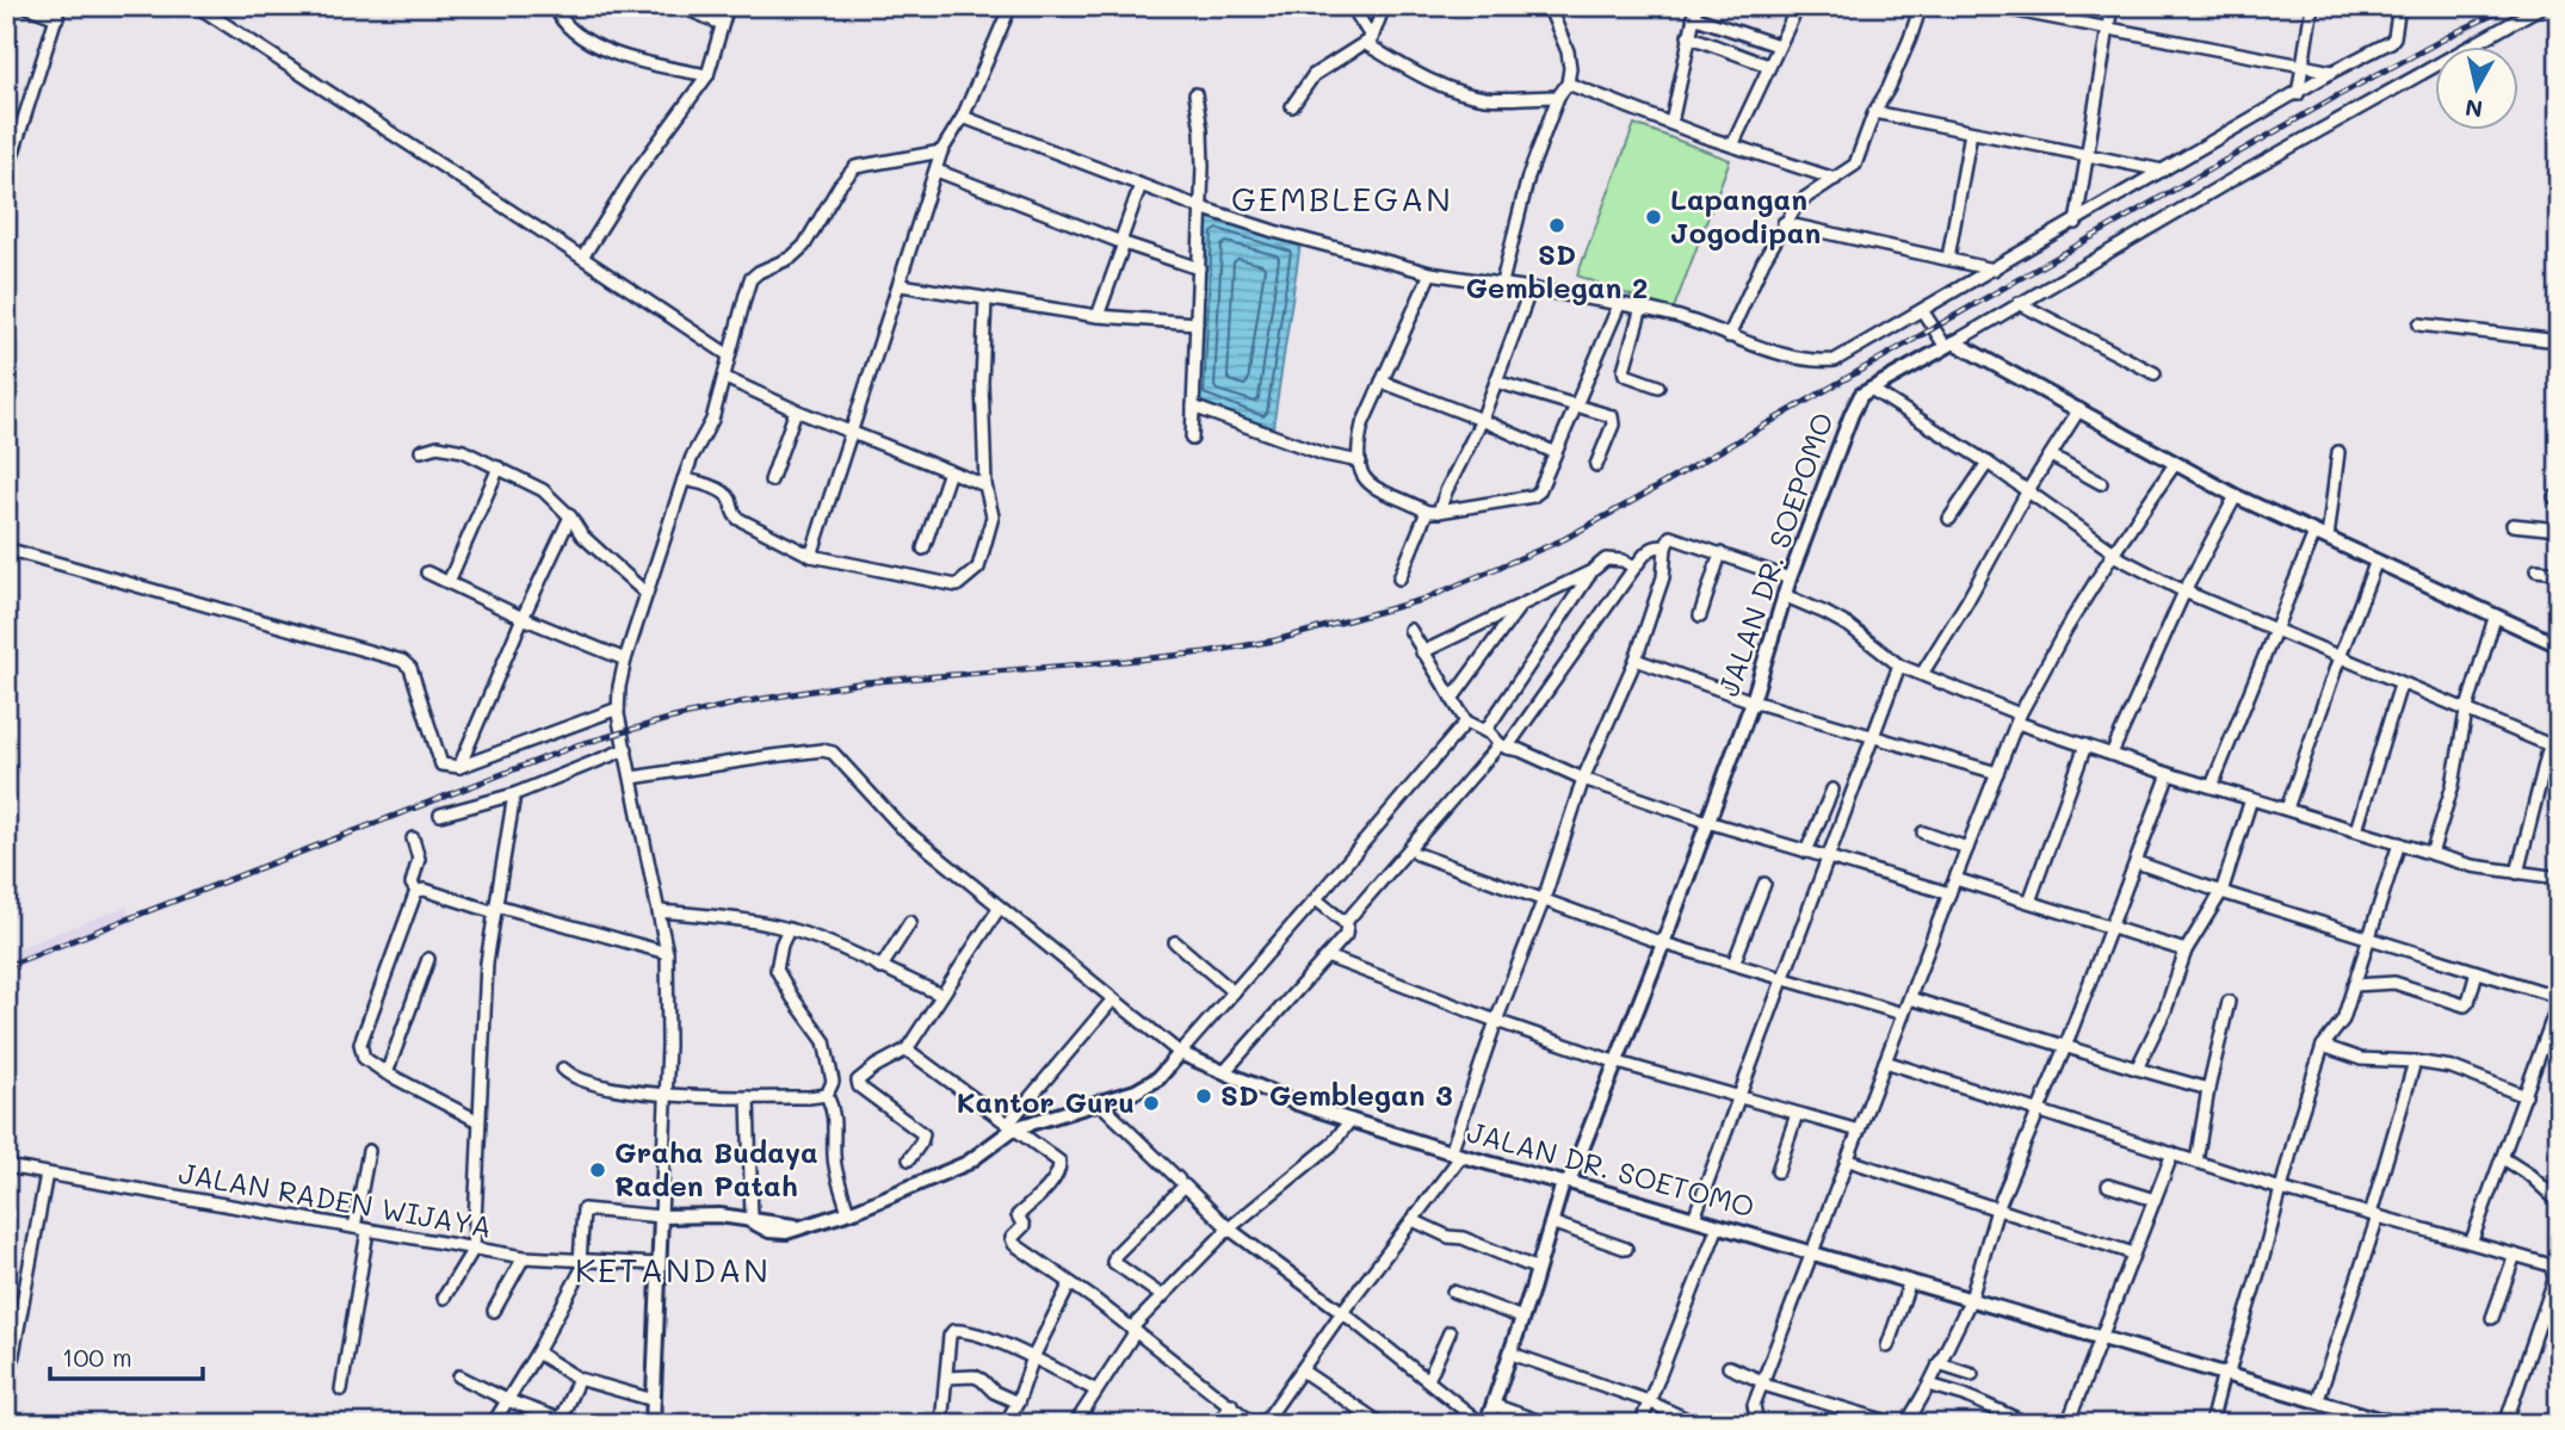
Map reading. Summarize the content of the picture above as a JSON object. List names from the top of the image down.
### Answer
{
  "streets": {
    "street": ["JALAN DR. SOEPOMO", "JALAN DR. SOETOMO", "JALAN RADEN WIJAYA"]
  },
  "crossings": [
    ["JALAN DR. SOEPOMO", "JALAN DR. SOETOMO"]
  ],
  "districts": ["GEMBLEGAN", "KETANDAN"],
  "places": [
    "Lapangan Jogodipan",
    "SD Gemblegan 2",
    "SD Gemblegan 3",
    "Kantor Guru",
    "Graha Budaya Raden Patah"
  ],
  "scale_bar": "100 m",
  "north": "bottom"
}
